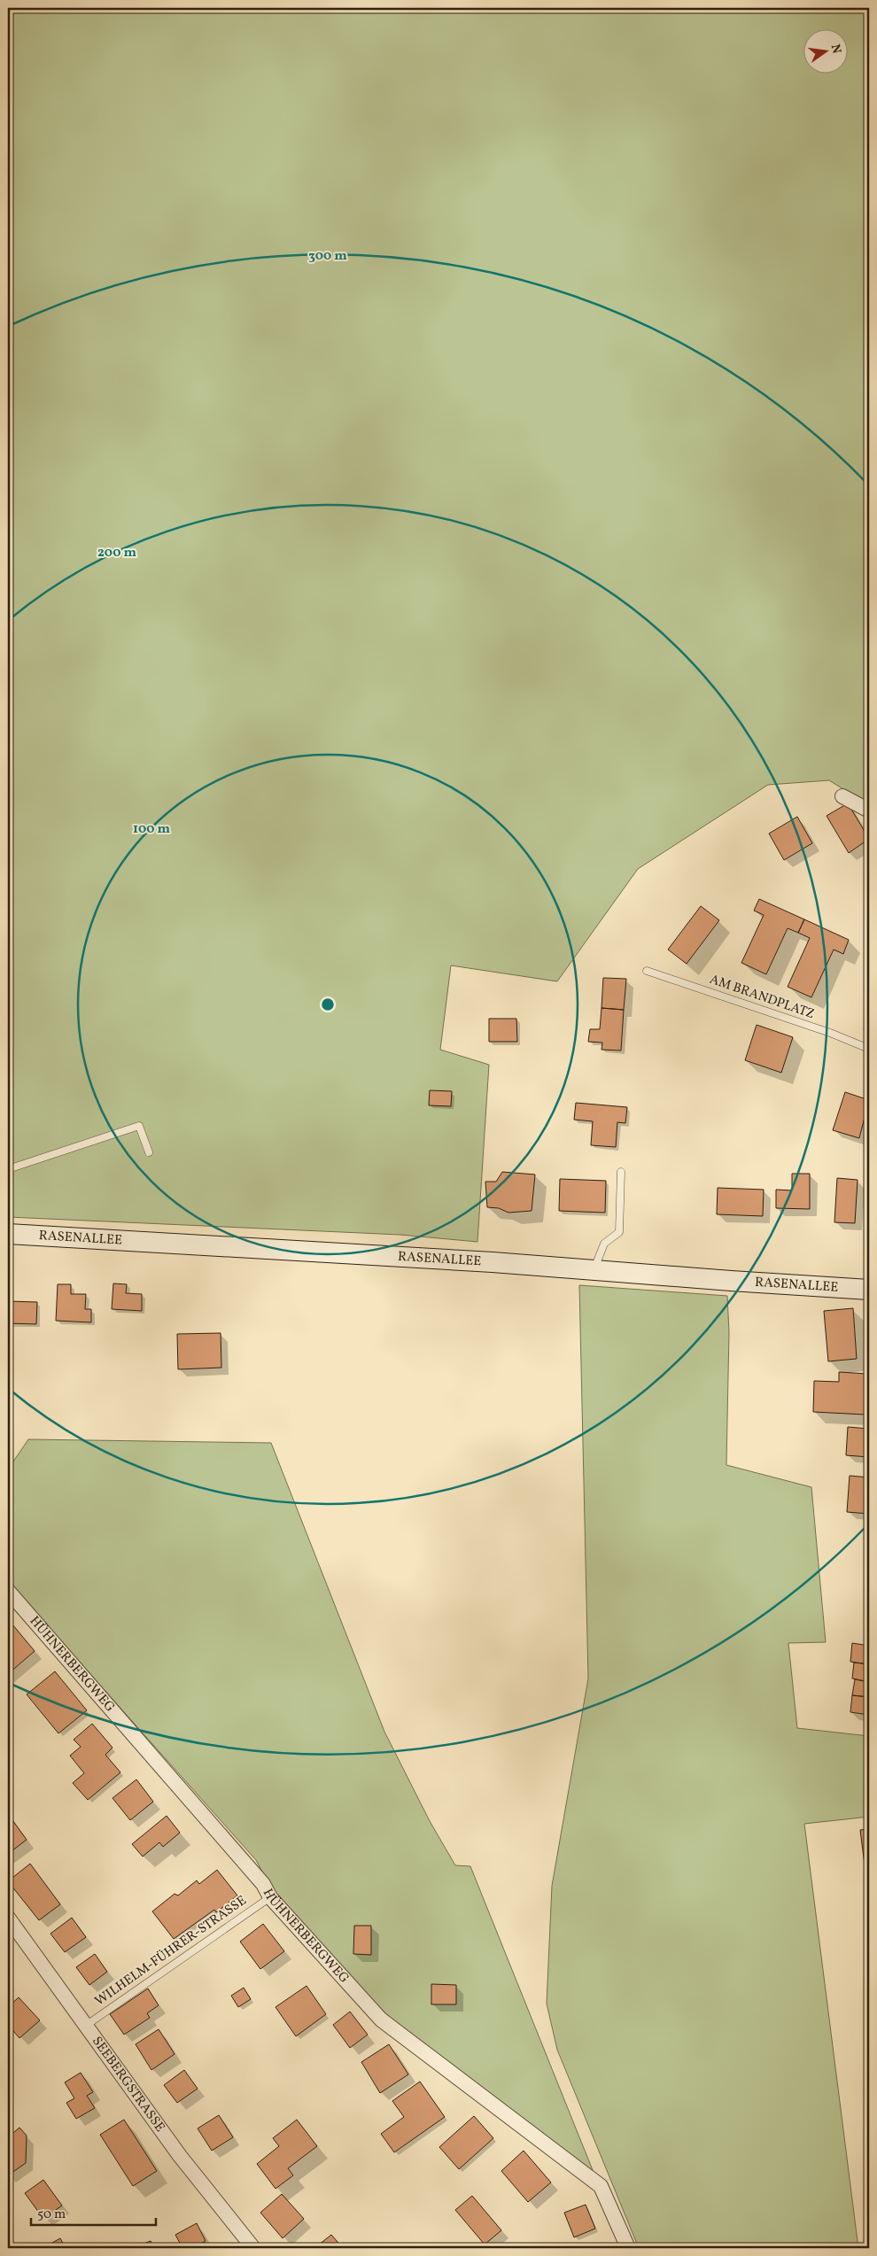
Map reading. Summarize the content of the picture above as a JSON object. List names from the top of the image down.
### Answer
{
  "streets": {
    "main road": ["RASENALLEE"],
    "street": ["HÜHNERBERGWEG", "SEEBERGSTRASSE"],
    "lane": ["AM BRANDPLATZ", "WILHELM-FÜHRER-STRASSE"]
  },
  "crossings": [
    ["HÜHNERBERGWEG", "WILHELM-FÜHRER-STRASSE"],
    ["WILHELM-FÜHRER-STRASSE", "SEEBERGSTRASSE"]
  ],
  "scale_bar": "50 m",
  "north": "right",
  "rings": ["300 m", "200 m", "100 m"]
}
